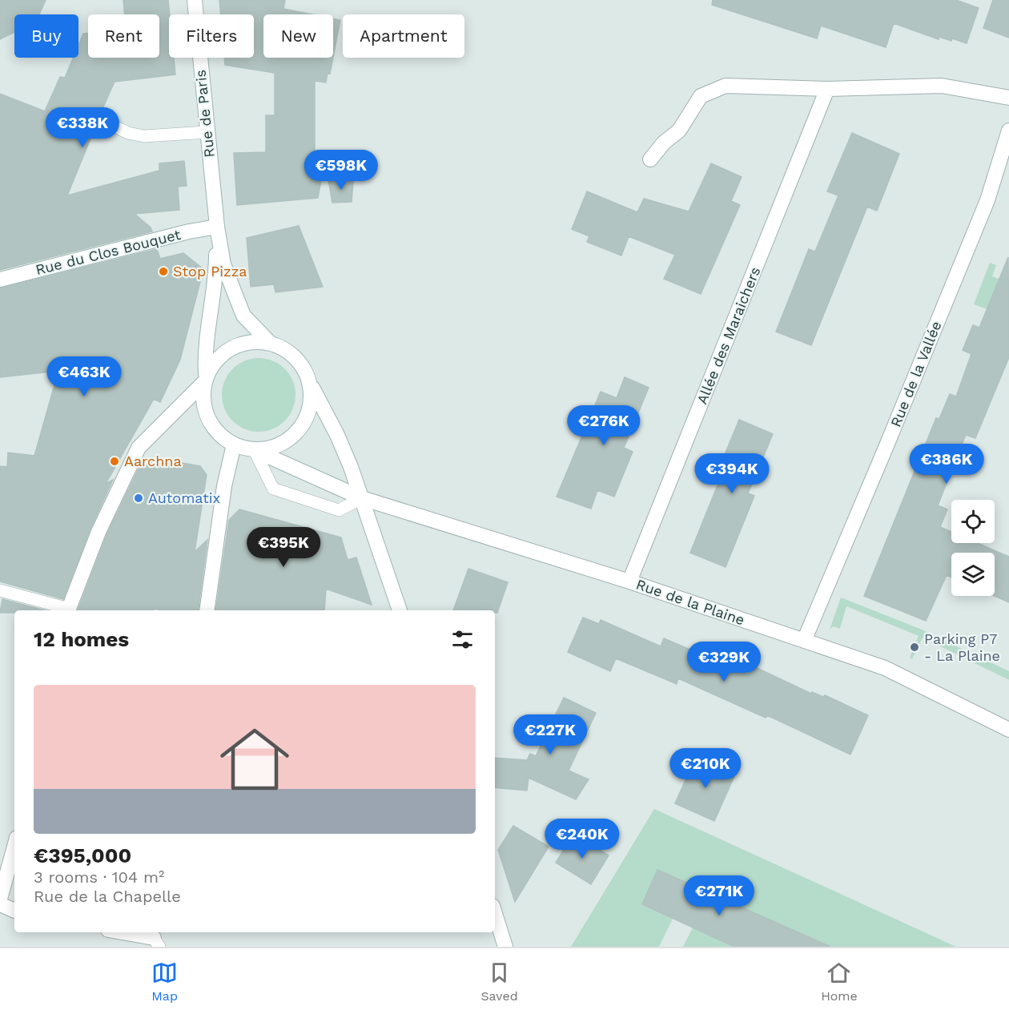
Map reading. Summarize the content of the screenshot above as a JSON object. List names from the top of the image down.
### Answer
{
  "streets": {
    "street": [
      "Rue de Paris",
      "Rue du Clos Bouquet",
      "Allée des Maraichers",
      "Rue de la Vallée",
      "Rue de la Plaine"
    ]
  },
  "crossings": [
    ["Rue de Paris", "Rue du Clos Bouquet"],
    ["Rue de Paris", "Rue de la Plaine"],
    ["Allée des Maraichers", "Rue de la Plaine"],
    ["Rue de la Vallée", "Rue de la Plaine"]
  ],
  "places": [
    "Stop Pizza",
    "Aarchna",
    "Automatix",
    "Parking P7 - La Plaine"
  ],
  "page": {
    "chip": [
      "Buy",
      "Rent",
      "Filters",
      "New",
      "Apartment"
    ],
    "price": [
      "€338K",
      "€598K",
      "€463K",
      "€276K",
      "€386K",
      "€394K",
      "€395K",
      "€329K",
      "€227K",
      "€210K",
      "€240K",
      "€271K"
    ],
    "heading": "12 homes",
    "list": [
      {
        "name": "€395,000",
        "note": "3 rooms · 104 m² · Rue de la Chapelle"
      }
    ],
    "tabs": ["Map", "Saved", "Home"]
  }
}
